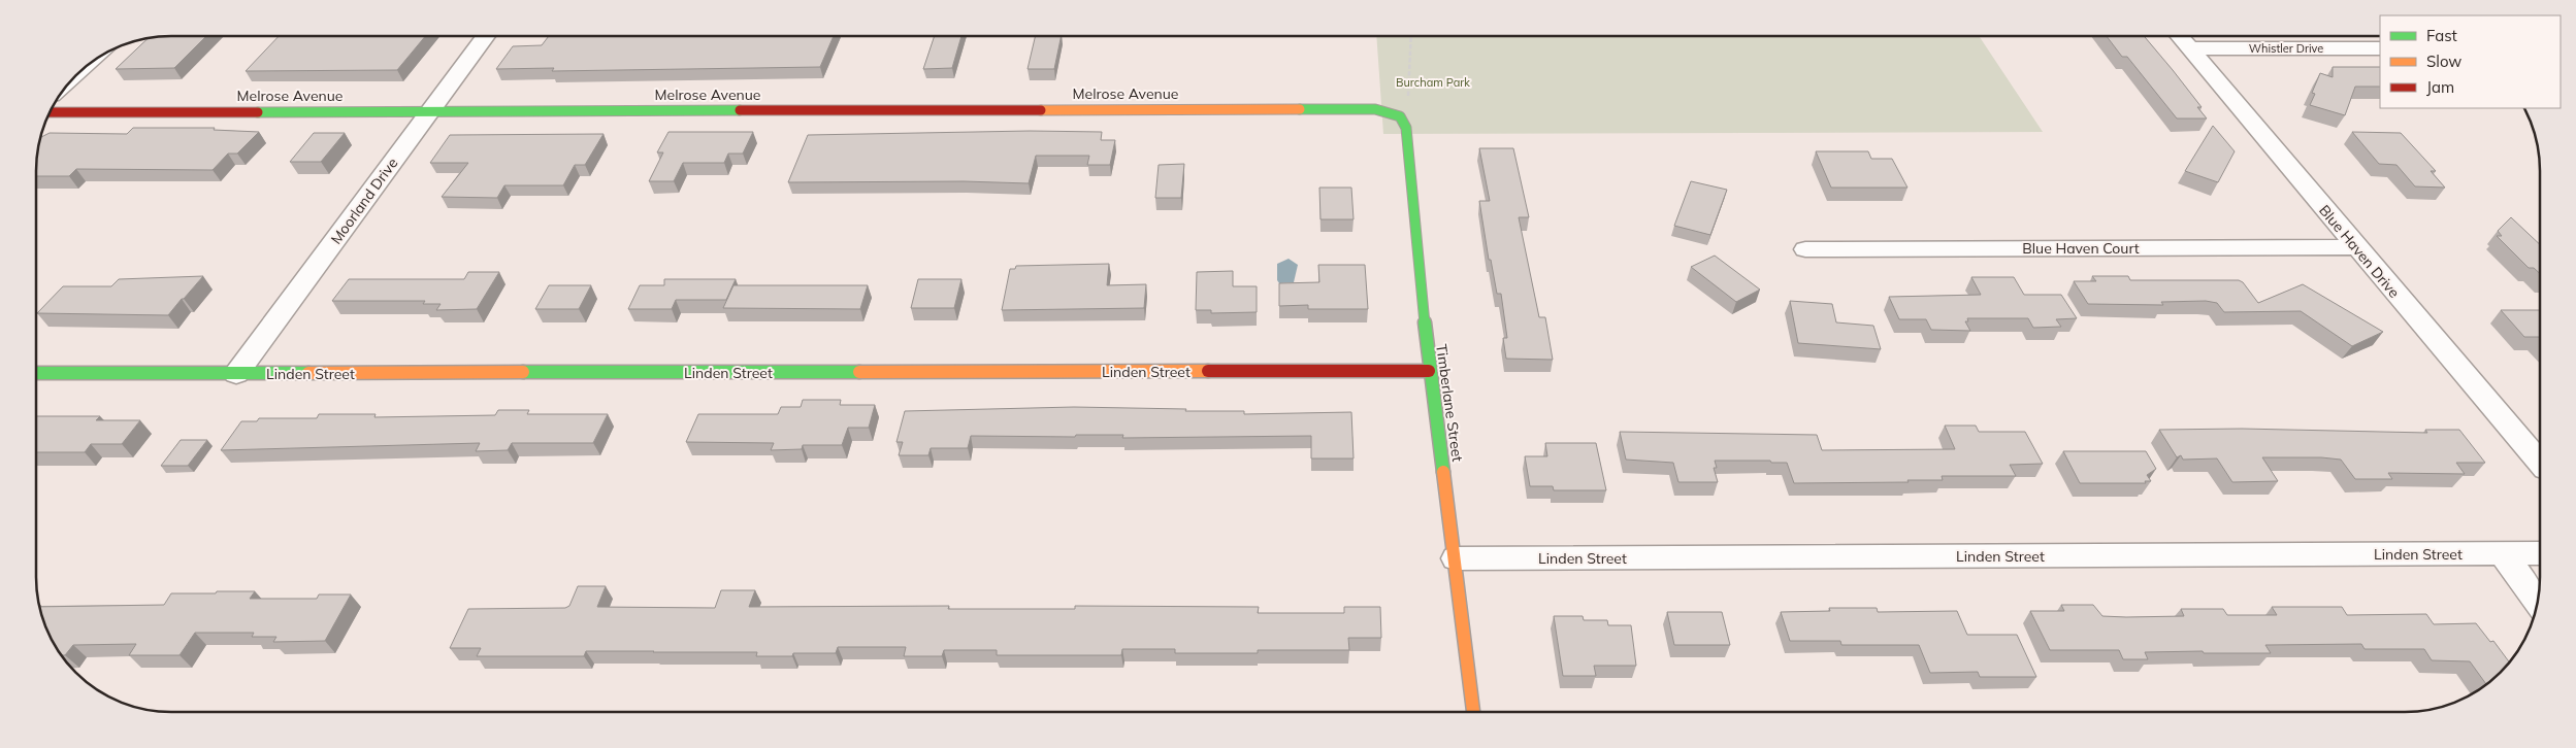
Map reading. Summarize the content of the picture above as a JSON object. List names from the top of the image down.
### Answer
{
  "streets": {
    "street": [
      "Whistler Drive",
      "Melrose Avenue",
      "Moorland Drive",
      "Blue Haven Court",
      "Blue Haven Drive",
      "Linden Street",
      "Timberlane Street"
    ]
  },
  "crossings": [
    ["Whistler Drive", "Blue Haven Drive"],
    ["Melrose Avenue", "Moorland Drive"],
    ["Melrose Avenue", "Timberlane Street"],
    ["Moorland Drive", "Linden Street"],
    ["Blue Haven Court", "Blue Haven Drive"],
    ["Linden Street", "Timberlane Street"]
  ],
  "parks": ["Burcham Park"],
  "legend": ["Fast", "Slow", "Jam"]
}
